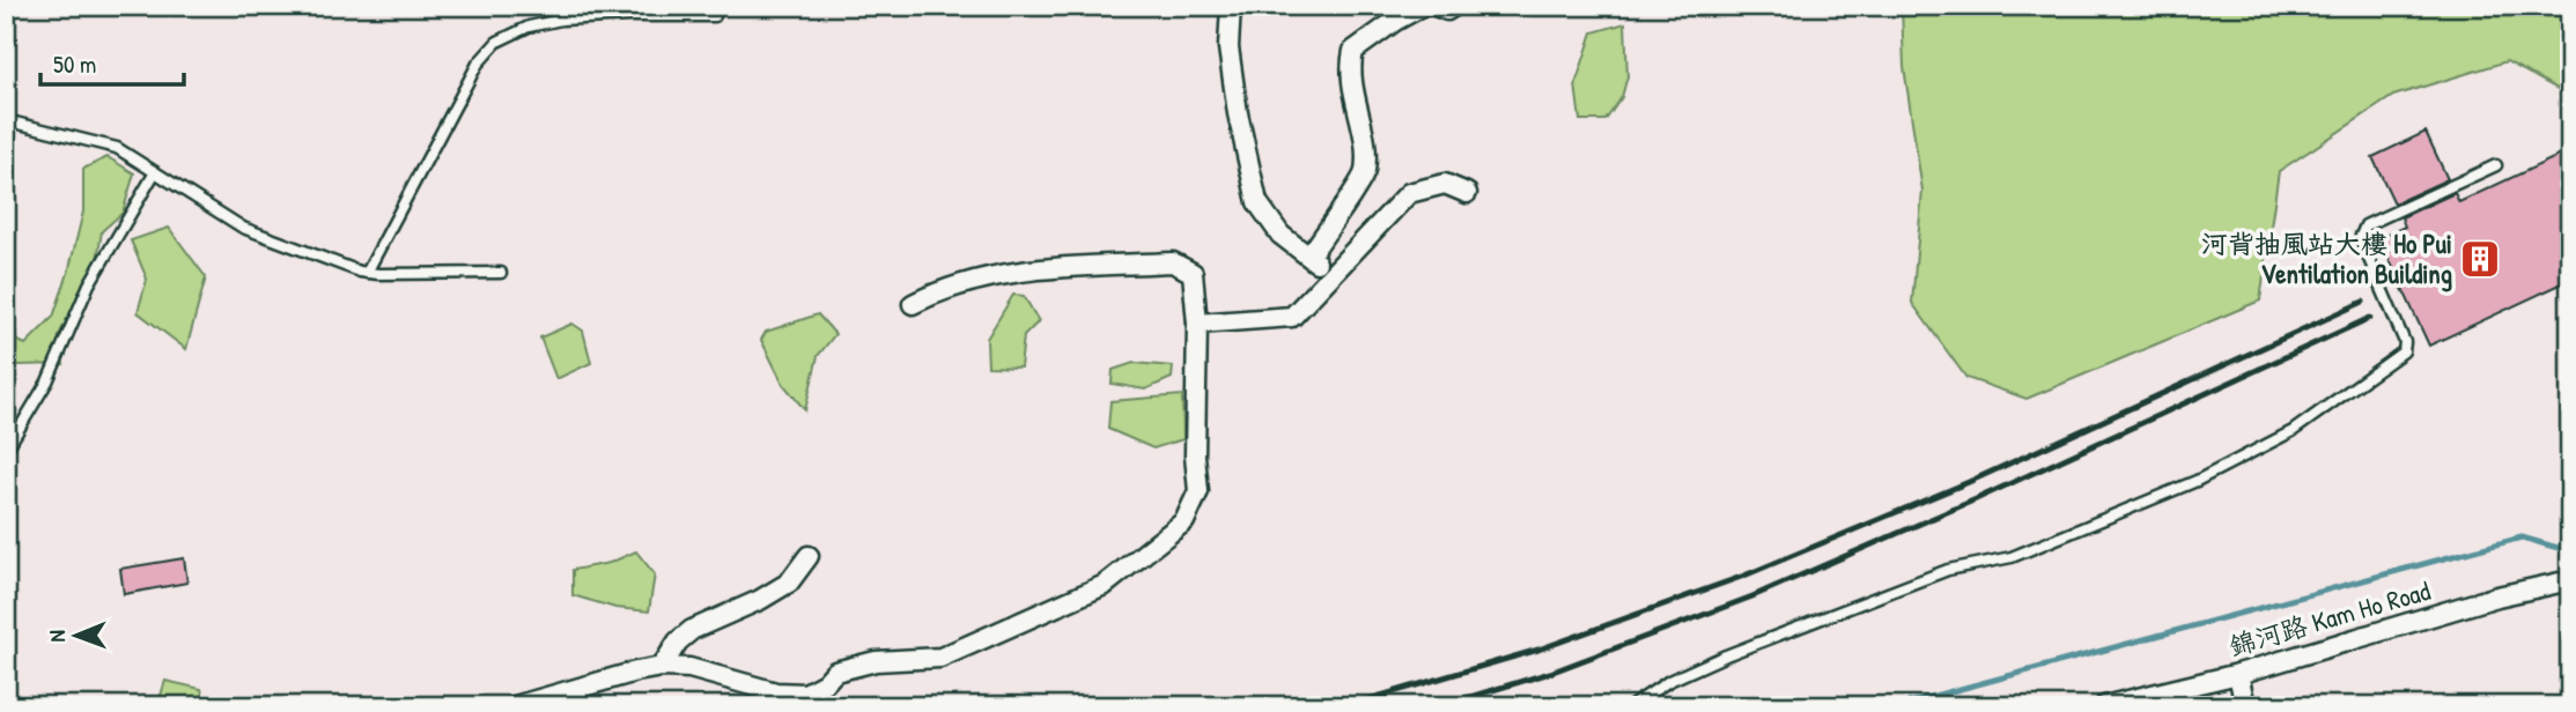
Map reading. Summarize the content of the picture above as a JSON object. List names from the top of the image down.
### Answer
{
  "streets": {
    "street": ["錦河路 Kam Ho Road"]
  },
  "places": {
    "building": ["河背抽風站大樓 Ho Pui Ventilation Building"]
  },
  "scale_bar": "50 m",
  "north": "left"
}
